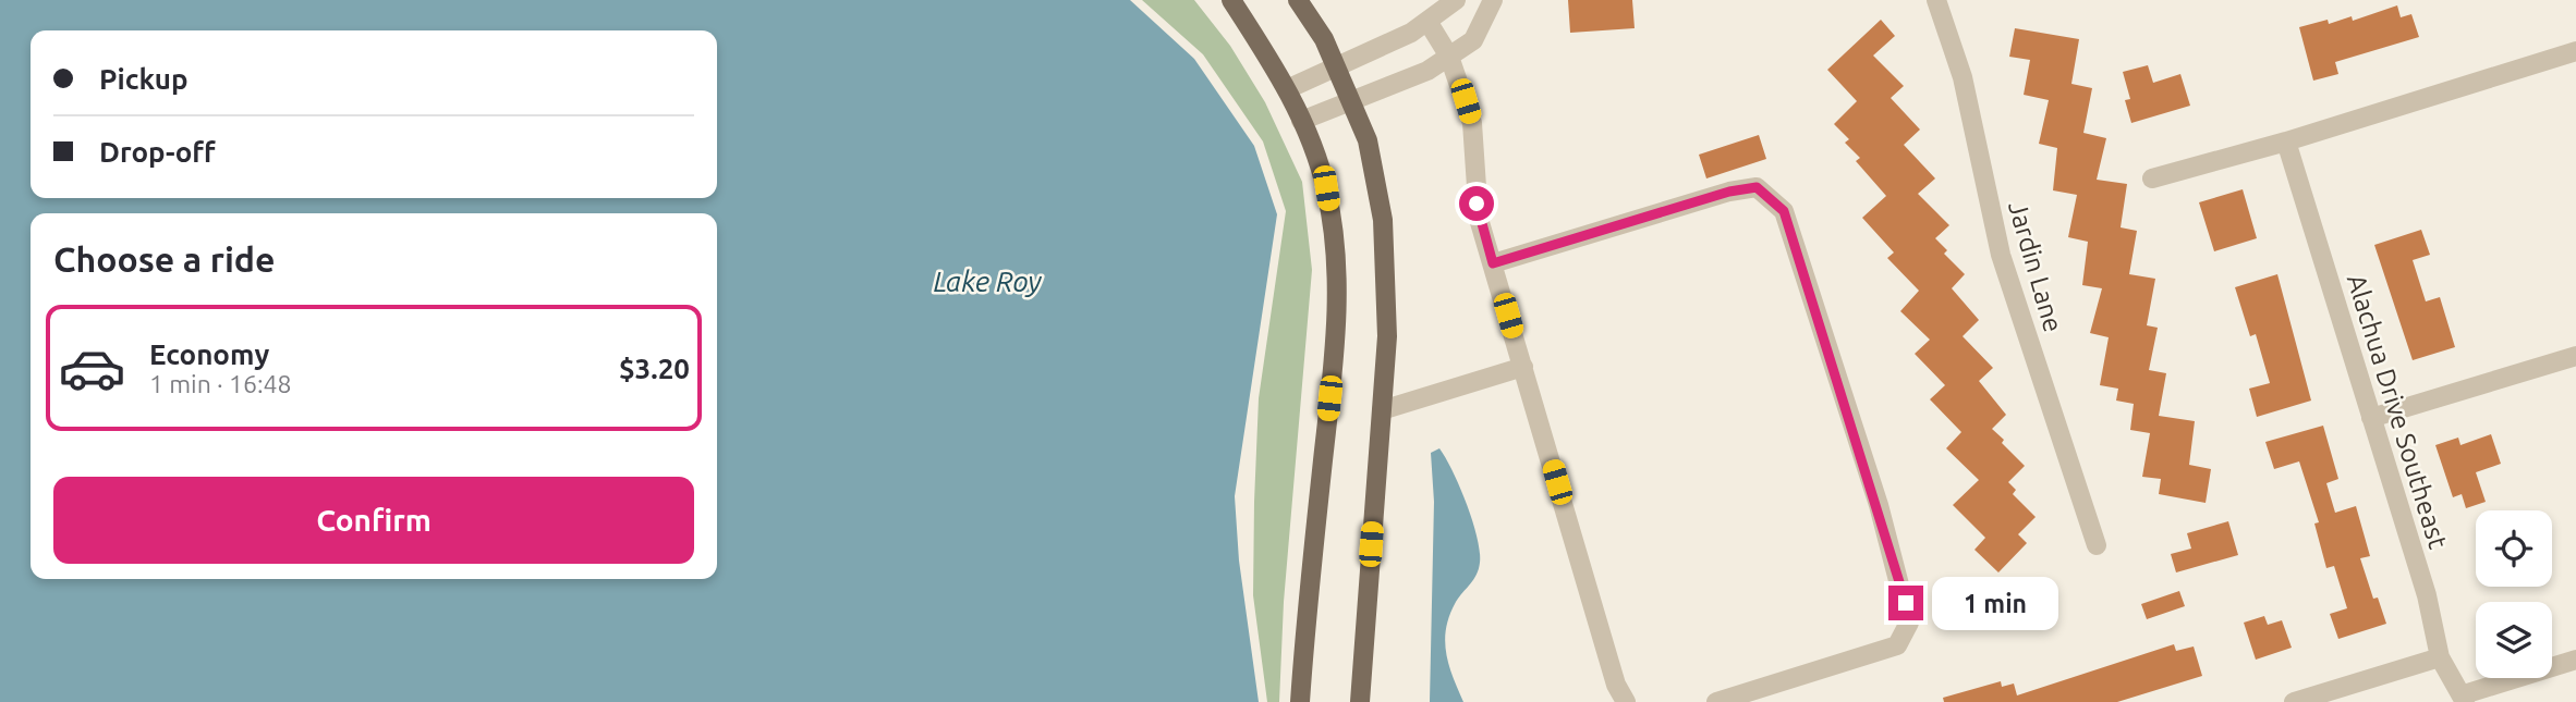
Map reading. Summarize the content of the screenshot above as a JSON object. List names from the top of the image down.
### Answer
{
  "streets": {
    "street": ["Jardin Lane", "Alachua Drive Southeast"]
  },
  "water": ["Lake Roy"],
  "page": {
    "banner": ["Pickup", "Drop-off"],
    "heading": "Choose a ride",
    "list": [
      {
        "name": "Economy",
        "note": "1 min · 16:48",
        "value": "$3.20"
      }
    ],
    "buttons": "Confirm",
    "bubble": "1 min"
  }
}
